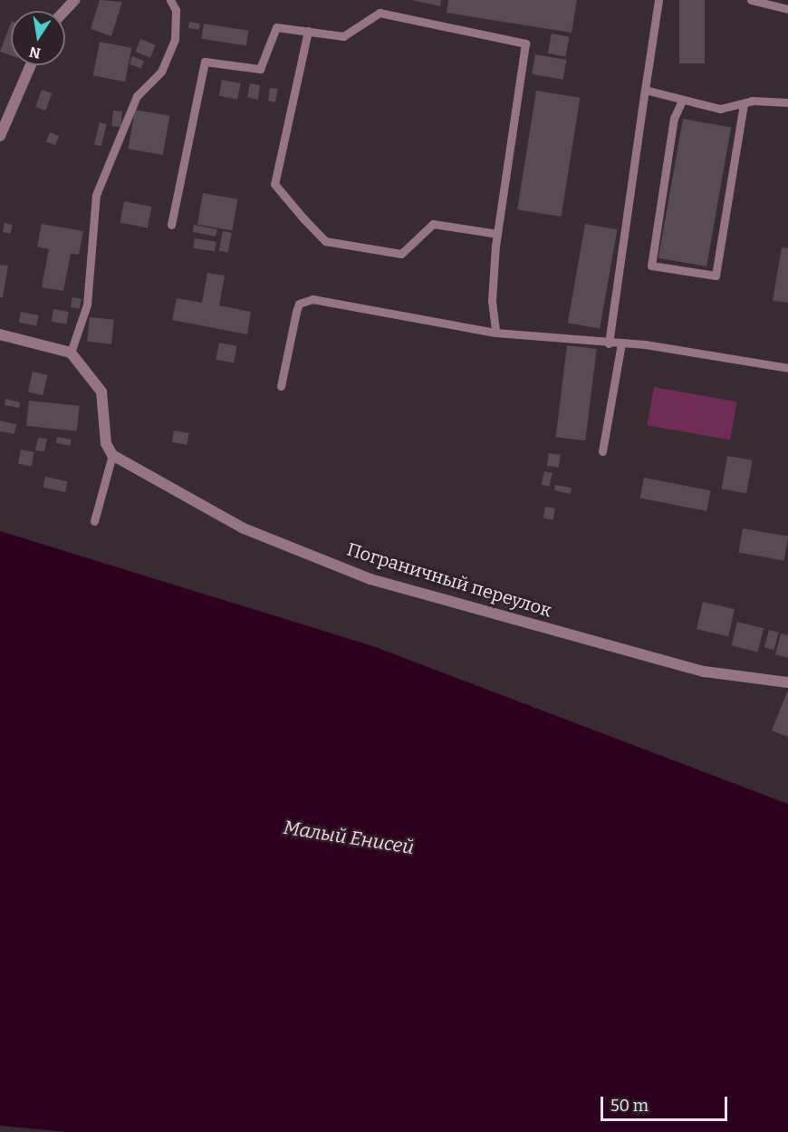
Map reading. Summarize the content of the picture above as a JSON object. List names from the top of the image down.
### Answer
{
  "streets": {
    "street": ["Пограничный переулок"]
  },
  "water": ["Малый Енисей"],
  "scale_bar": "50 m",
  "north": "bottom"
}
